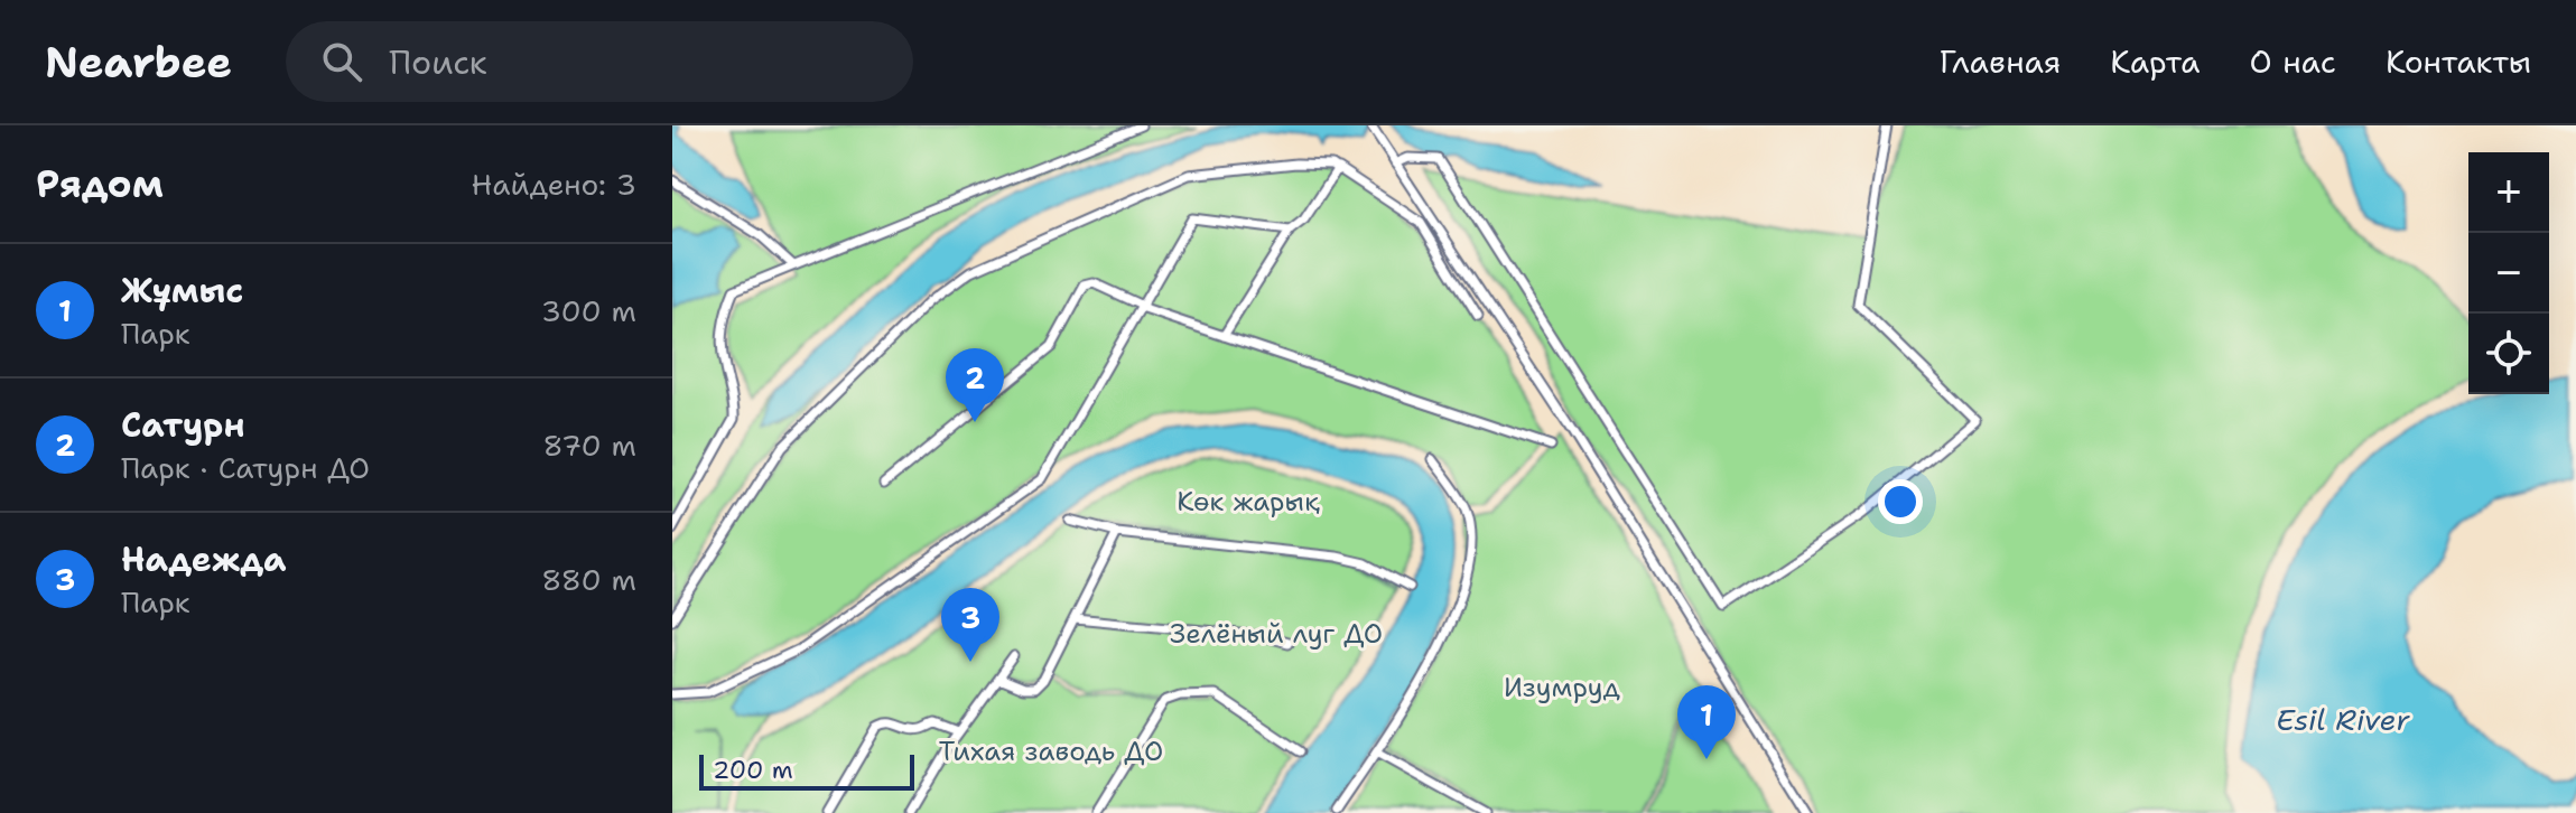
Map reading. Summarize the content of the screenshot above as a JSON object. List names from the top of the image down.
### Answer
{
  "water": ["Esil River"],
  "parks": [
    "Көк жарық",
    "Зелёный луг ДО",
    "Изумруд",
    "Тихая заводь ДО"
  ],
  "scale_bar": "200 m",
  "page": {
    "header": "Nearbee",
    "search": "Поиск",
    "nav": [
      "Главная",
      "Карта",
      "О нас",
      "Контакты"
    ],
    "heading": ["Рядом", "Найдено: 3"],
    "map_buttons": ["+", "−"],
    "list": [
      {
        "mark": "1",
        "name": "Жұмыс",
        "note": "Парк",
        "value": "300 m"
      },
      {
        "mark": "2",
        "name": "Сатурн",
        "note": "Парк · Сатурн ДО",
        "value": "870 m"
      },
      {
        "mark": "3",
        "name": "Надежда",
        "note": "Парк",
        "value": "880 m"
      }
    ],
    "pins": ["2", "3", "1"],
    "scale": "200 m"
  }
}
